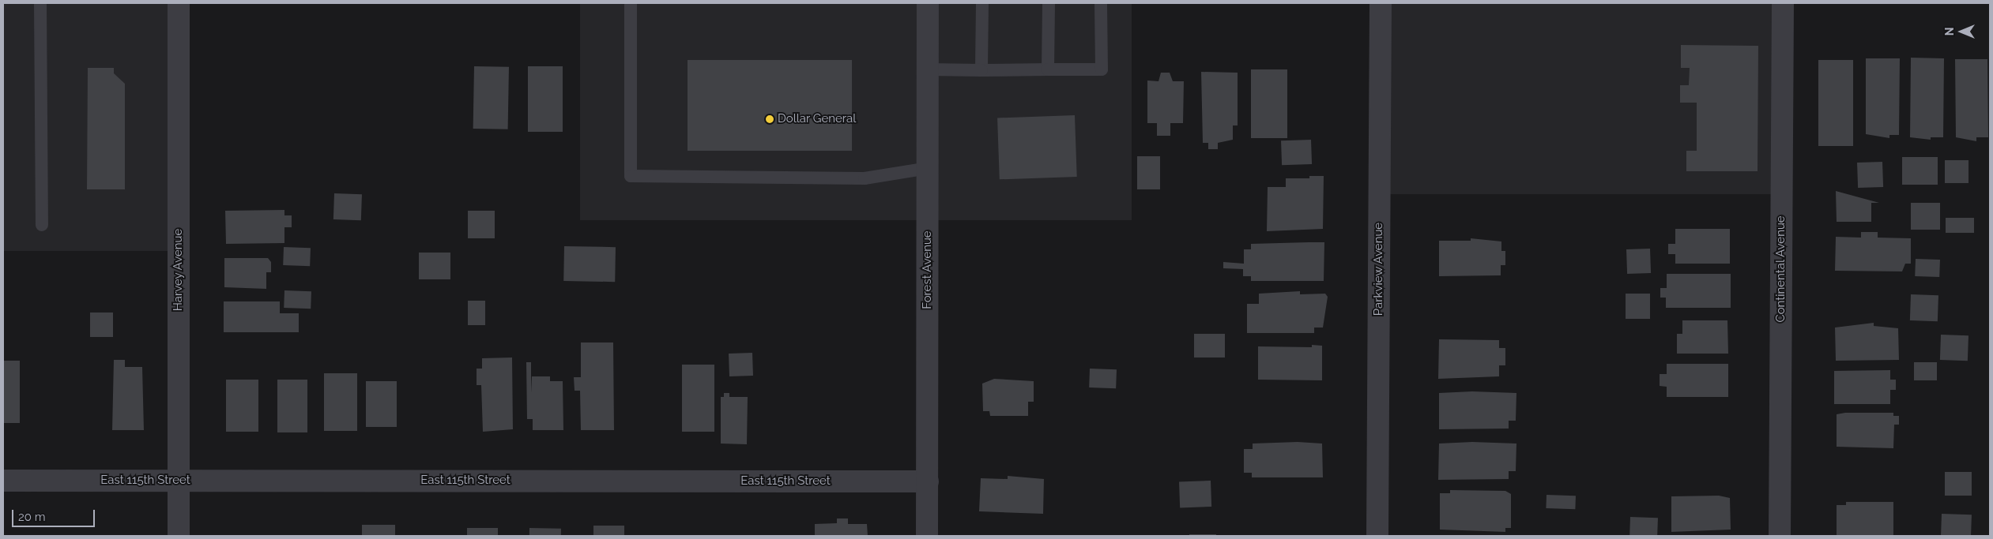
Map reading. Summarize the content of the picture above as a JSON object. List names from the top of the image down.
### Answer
{
  "streets": {
    "street": [
      "Parkview Avenue",
      "Continental Avenue",
      "Harvey Avenue",
      "Forest Avenue",
      "East 115th Street"
    ]
  },
  "crossings": [
    ["Harvey Avenue", "East 115th Street"],
    ["Forest Avenue", "East 115th Street"]
  ],
  "places": ["Dollar General"],
  "scale_bar": "20 m",
  "north": "left"
}
